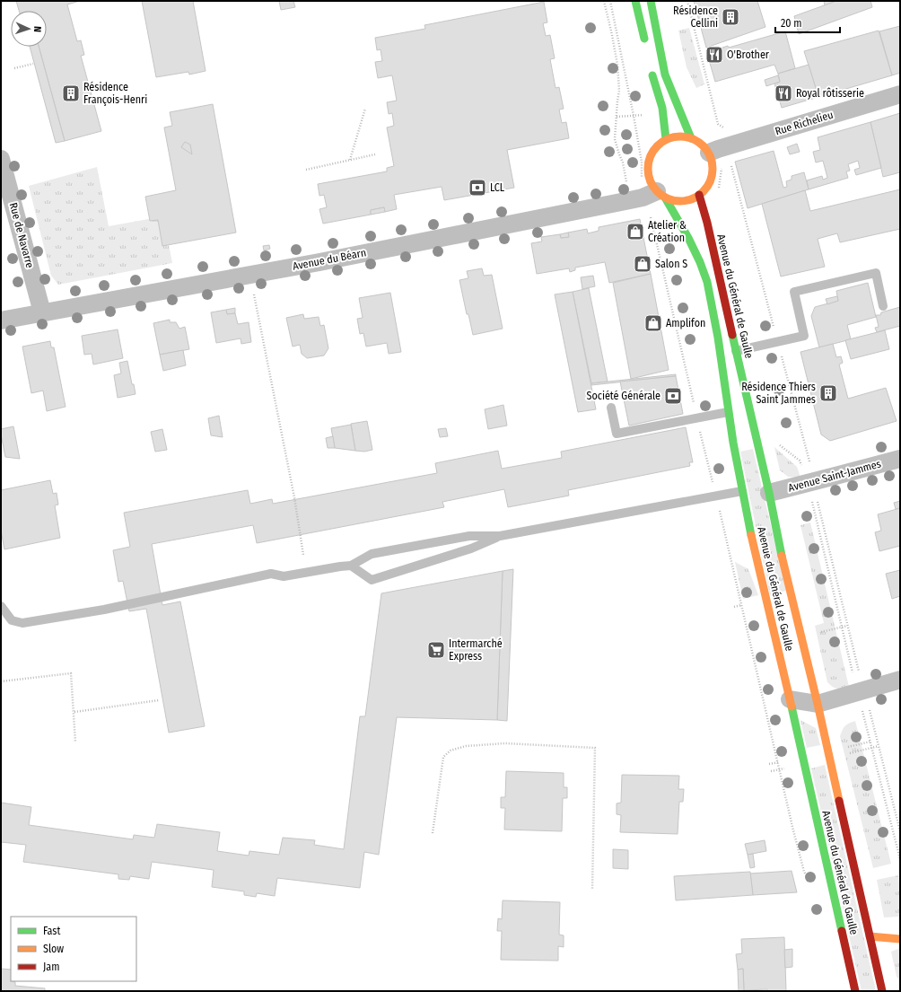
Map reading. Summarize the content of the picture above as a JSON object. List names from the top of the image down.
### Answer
{
  "streets": {
    "main road": ["Avenue du Général de Gaulle"],
    "street": [
      "Rue Richelieu",
      "Rue de Navarre",
      "Avenue du Béarn",
      "Avenue Saint-Jammes"
    ]
  },
  "crossings": [
    ["Rue Richelieu", "Avenue du Béarn"],
    ["Rue Richelieu", "Avenue du Général de Gaulle"],
    ["Rue de Navarre", "Avenue du Béarn"],
    ["Avenue du Béarn", "Avenue du Général de Gaulle"],
    ["Avenue du Général de Gaulle", "Avenue Saint-Jammes"]
  ],
  "places": {
    "building": ["Résidence Cellini", "Résidence François-Henri", "Résidence Thiers Saint Jammes"],
    "restaurant": ["O'Brother", "Royal rôtisserie"],
    "bank": ["LCL", "Société Générale"],
    "shop": ["Atelier & Création", "Salon S", "Amplifon"],
    "supermarket": ["Intermarché Express"]
  },
  "legend": ["Fast", "Slow", "Jam"],
  "scale_bar": "20 m",
  "north": "right"
}
